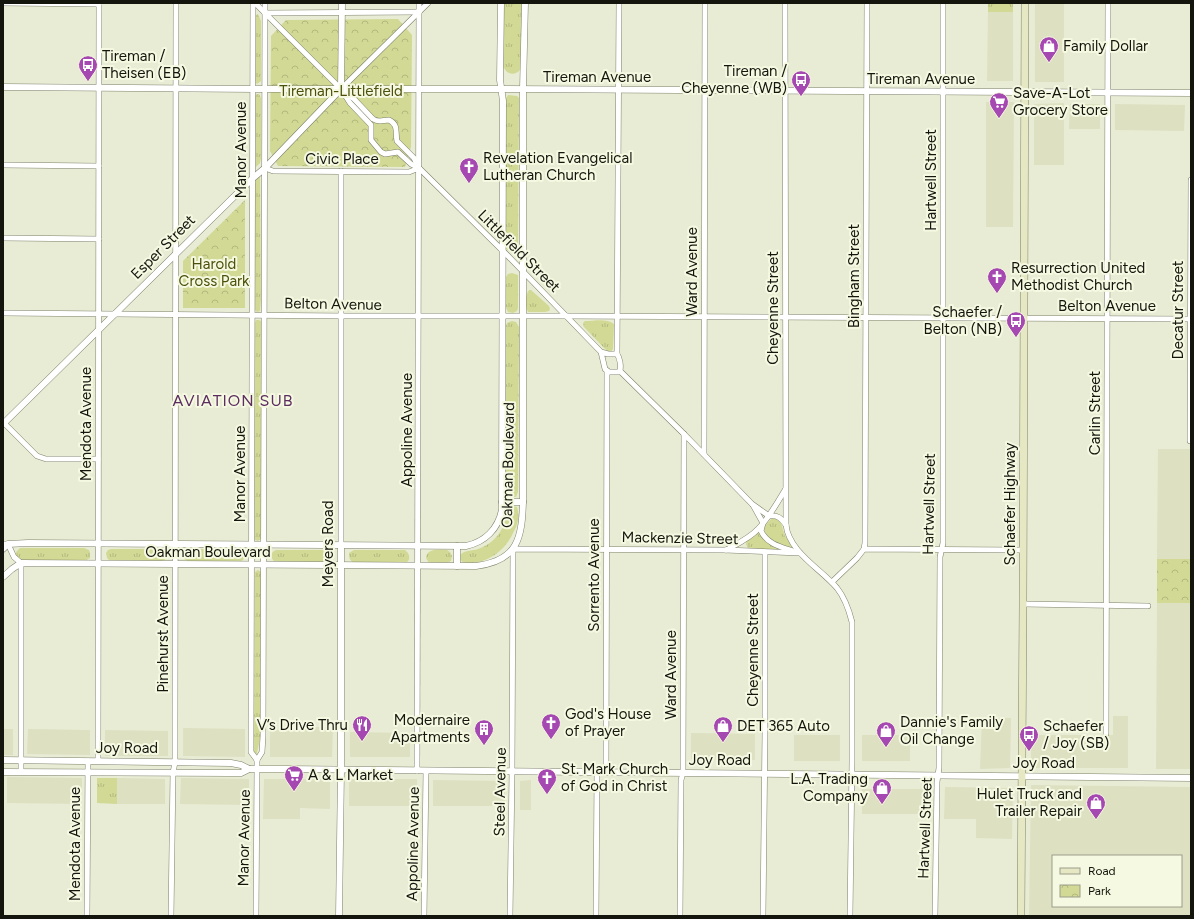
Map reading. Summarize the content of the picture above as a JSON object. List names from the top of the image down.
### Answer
{
  "streets": {
    "main road": ["Schaefer Highway"],
    "street": [
      "Tireman Avenue",
      "Manor Avenue",
      "Civic Place",
      "Hartwell Street",
      "Esper Street",
      "Littlefield Street",
      "Ward Avenue",
      "Bingham Street",
      "Belton Avenue",
      "Cheyenne Street",
      "Decatur Street",
      "Carlin Street",
      "Mendota Avenue",
      "Appoline Avenue",
      "Oakman Boulevard",
      "Mackenzie Street",
      "Meyers Road",
      "Sorrento Avenue",
      "Pinehurst Avenue",
      "Joy Road",
      "Steel Avenue"
    ]
  },
  "crossings": [
    ["Tireman Avenue", "Manor Avenue"],
    ["Tireman Avenue", "Hartwell Street"],
    ["Tireman Avenue", "Esper Street"],
    ["Tireman Avenue", "Littlefield Street"],
    ["Tireman Avenue", "Ward Avenue"],
    ["Tireman Avenue", "Bingham Street"],
    ["Tireman Avenue", "Cheyenne Street"],
    ["Tireman Avenue", "Carlin Street"],
    ["Tireman Avenue", "Mendota Avenue"],
    ["Tireman Avenue", "Appoline Avenue"],
    ["Tireman Avenue", "Oakman Boulevard"],
    ["Tireman Avenue", "Schaefer Highway"],
    ["Tireman Avenue", "Pinehurst Avenue"],
    ["Manor Avenue", "Civic Place"],
    ["Manor Avenue", "Esper Street"],
    ["Manor Avenue", "Belton Avenue"],
    ["Manor Avenue", "Oakman Boulevard"],
    ["Manor Avenue", "Joy Road"],
    ["Civic Place", "Esper Street"],
    ["Civic Place", "Littlefield Street"],
    ["Civic Place", "Appoline Avenue"],
    ["Civic Place", "Meyers Road"],
    ["Hartwell Street", "Belton Avenue"],
    ["Hartwell Street", "Joy Road"],
    ["Esper Street", "Littlefield Street"],
    ["Esper Street", "Belton Avenue"],
    ["Esper Street", "Mendota Avenue"],
    ["Esper Street", "Pinehurst Avenue"],
    ["Littlefield Street", "Belton Avenue"],
    ["Littlefield Street", "Appoline Avenue"],
    ["Littlefield Street", "Oakman Boulevard"],
    ["Littlefield Street", "Sorrento Avenue"],
    ["Ward Avenue", "Mackenzie Street"],
    ["Ward Avenue", "Joy Road"],
    ["Belton Avenue", "Decatur Street"],
    ["Belton Avenue", "Carlin Street"],
    ["Belton Avenue", "Mendota Avenue"],
    ["Belton Avenue", "Appoline Avenue"],
    ["Belton Avenue", "Oakman Boulevard"],
    ["Belton Avenue", "Schaefer Highway"],
    ["Belton Avenue", "Meyers Road"],
    ["Belton Avenue", "Pinehurst Avenue"],
    ["Cheyenne Street", "Mackenzie Street"],
    ["Cheyenne Street", "Joy Road"],
    ["Mendota Avenue", "Oakman Boulevard"],
    ["Mendota Avenue", "Joy Road"],
    ["Appoline Avenue", "Oakman Boulevard"],
    ["Appoline Avenue", "Joy Road"],
    ["Oakman Boulevard", "Mackenzie Street"],
    ["Oakman Boulevard", "Meyers Road"],
    ["Oakman Boulevard", "Pinehurst Avenue"],
    ["Oakman Boulevard", "Steel Avenue"],
    ["Schaefer Highway", "Joy Road"],
    ["Mackenzie Street", "Sorrento Avenue"],
    ["Mackenzie Street", "Steel Avenue"],
    ["Meyers Road", "Joy Road"],
    ["Sorrento Avenue", "Joy Road"],
    ["Pinehurst Avenue", "Joy Road"],
    ["Joy Road", "Steel Avenue"]
  ],
  "districts": ["AVIATION SUB"],
  "parks": ["Tireman-Littlefield", "Harold Cross Park"],
  "places": {
    "shop": [
      "Family Dollar",
      "DET 365 Auto",
      "Dannie's Family Oil Change",
      "L.A. Trading Company",
      "Hulet Truck and Trailer Repair"
    ],
    "bus stop": [
      "Tireman / Theisen (EB)",
      "Tireman / Cheyenne (WB)",
      "Schaefer / Belton (NB)",
      "Schaefer / Joy (SB)"
    ],
    "supermarket": ["Save-A-Lot Grocery Store", "A & L Market"],
    "church": [
      "Revelation Evangelical Lutheran Church",
      "Resurrection United Methodist Church",
      "God's House of Prayer",
      "St. Mark Church of God in Christ"
    ],
    "restaurant": ["V’s Drive Thru"],
    "building": ["Modernaire Apartments"]
  },
  "legend": ["Road", "Park"]
}
